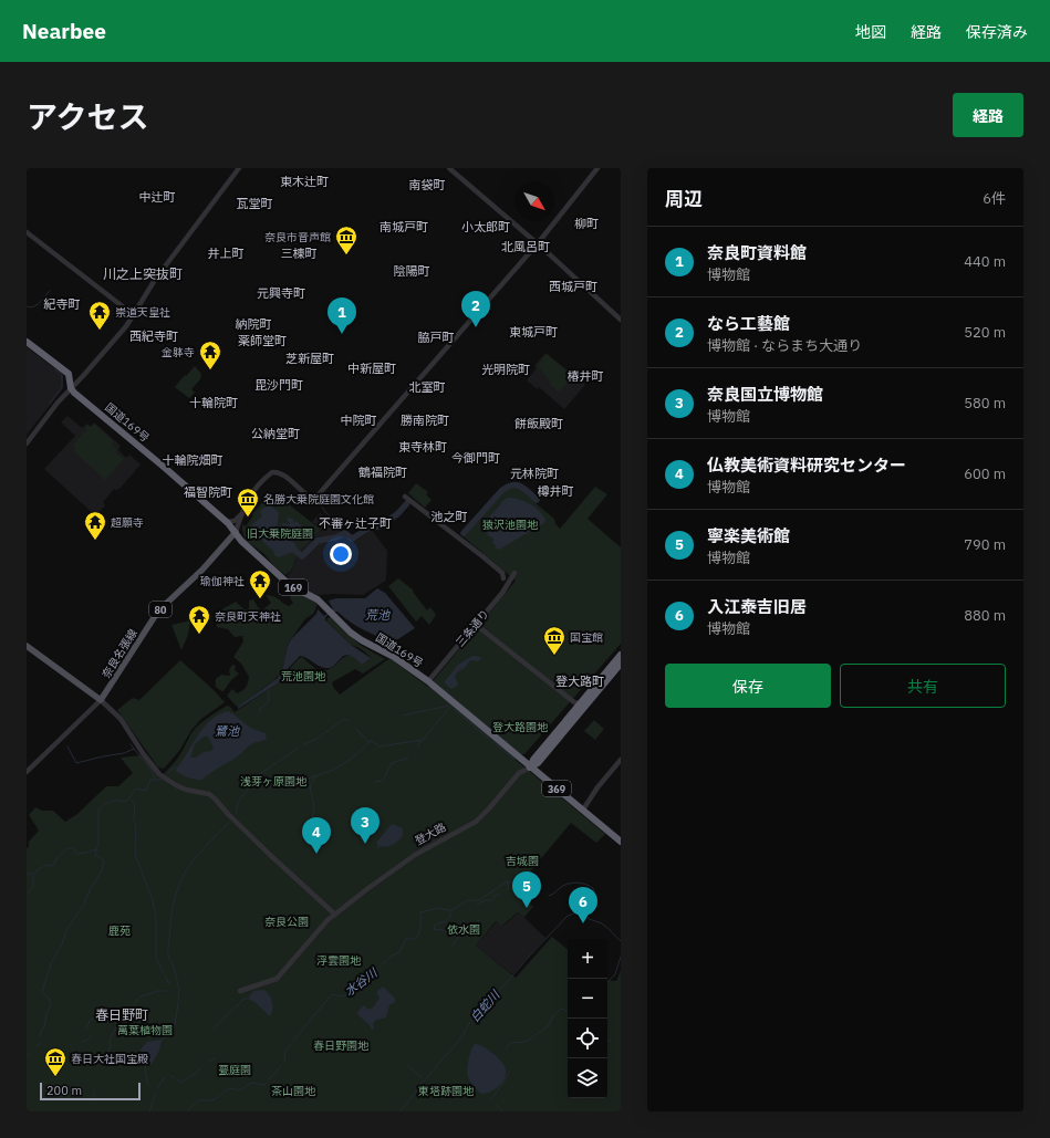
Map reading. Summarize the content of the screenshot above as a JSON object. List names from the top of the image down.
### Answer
{
  "streets": {
    "highway": [
      "国道169号",
      "169",
      "369",
      "登大路"
    ],
    "main road": ["80", "奈良名張線"],
    "street": ["三条通り"]
  },
  "crossings": [
    ["国道169号", "三条通り"],
    ["国道169号", "奈良名張線"],
    ["国道169号", "369"],
    ["国道169号", "登大路"],
    ["369", "登大路"]
  ],
  "districts": [
    "東木辻町",
    "南袋町",
    "中辻町",
    "瓦堂町",
    "柳町",
    "南城戸町",
    "小太郎町",
    "北風呂町",
    "井上町",
    "三棟町",
    "陰陽町",
    "川之上突抜町",
    "西城戸町",
    "元興寺町",
    "紀寺町",
    "納院町",
    "東城戸町",
    "西紀寺町",
    "脇戸町",
    "薬師堂町",
    "芝新屋町",
    "中新屋町",
    "光明院町",
    "椿井町",
    "毘沙門町",
    "北室町",
    "十輪院町",
    "中院町",
    "勝南院町",
    "餅飯殿町",
    "公納堂町",
    "東寺林町",
    "今御門町",
    "十輪院畑町",
    "鶴福院町",
    "元林院町",
    "樽井町",
    "福智院町",
    "池之町",
    "不審ヶ辻子町",
    "登大路町",
    "春日野町"
  ],
  "water": [
    "荒池",
    "鷺池",
    "水谷川",
    "白蛇川"
  ],
  "parks": [
    "猿沢池園地",
    "旧大乗院庭園",
    "荒池園地",
    "登大路園地",
    "浅芽ヶ原園地",
    "吉城園",
    "奈良公園",
    "依水園",
    "鹿苑",
    "浮雲園地",
    "萬葉植物園",
    "春日野園地",
    "甍庭園",
    "茶山園地",
    "東塔跡園地"
  ],
  "places": {
    "museum": [
      "奈良市音声館",
      "名勝大乗院庭園文化館",
      "国宝館",
      "春日大社国宝殿"
    ],
    "temple": [
      "崇道天皇社",
      "金躰寺",
      "超願寺",
      "瑜伽神社",
      "奈良町天神社"
    ]
  },
  "scale_bar": "200 m",
  "north": "bottom right",
  "page": {
    "header": "Nearbee",
    "nav": ["地図", "経路", "保存済み"],
    "title": "アクセス",
    "buttons": [
      "経路",
      ["保存", "共有"]
    ],
    "heading": ["周辺", "6件"],
    "list": [
      {
        "mark": "1",
        "name": "奈良町資料館",
        "note": "博物館",
        "value": "440 m"
      },
      {
        "mark": "2",
        "name": "なら工藝館",
        "note": "博物館 · ならまち大通り",
        "value": "520 m"
      },
      {
        "mark": "3",
        "name": "奈良国立博物館",
        "note": "博物館",
        "value": "580 m"
      },
      {
        "mark": "4",
        "name": "仏教美術資料研究センター",
        "note": "博物館",
        "value": "600 m"
      },
      {
        "mark": "5",
        "name": "寧楽美術館",
        "note": "博物館",
        "value": "790 m"
      },
      {
        "mark": "6",
        "name": "入江泰吉旧居",
        "note": "博物館",
        "value": "880 m"
      }
    ],
    "pins": [
      "2",
      "1",
      "3",
      "4",
      "5",
      "6"
    ],
    "map_buttons": ["+", "−"],
    "scale": "200 m"
  }
}
